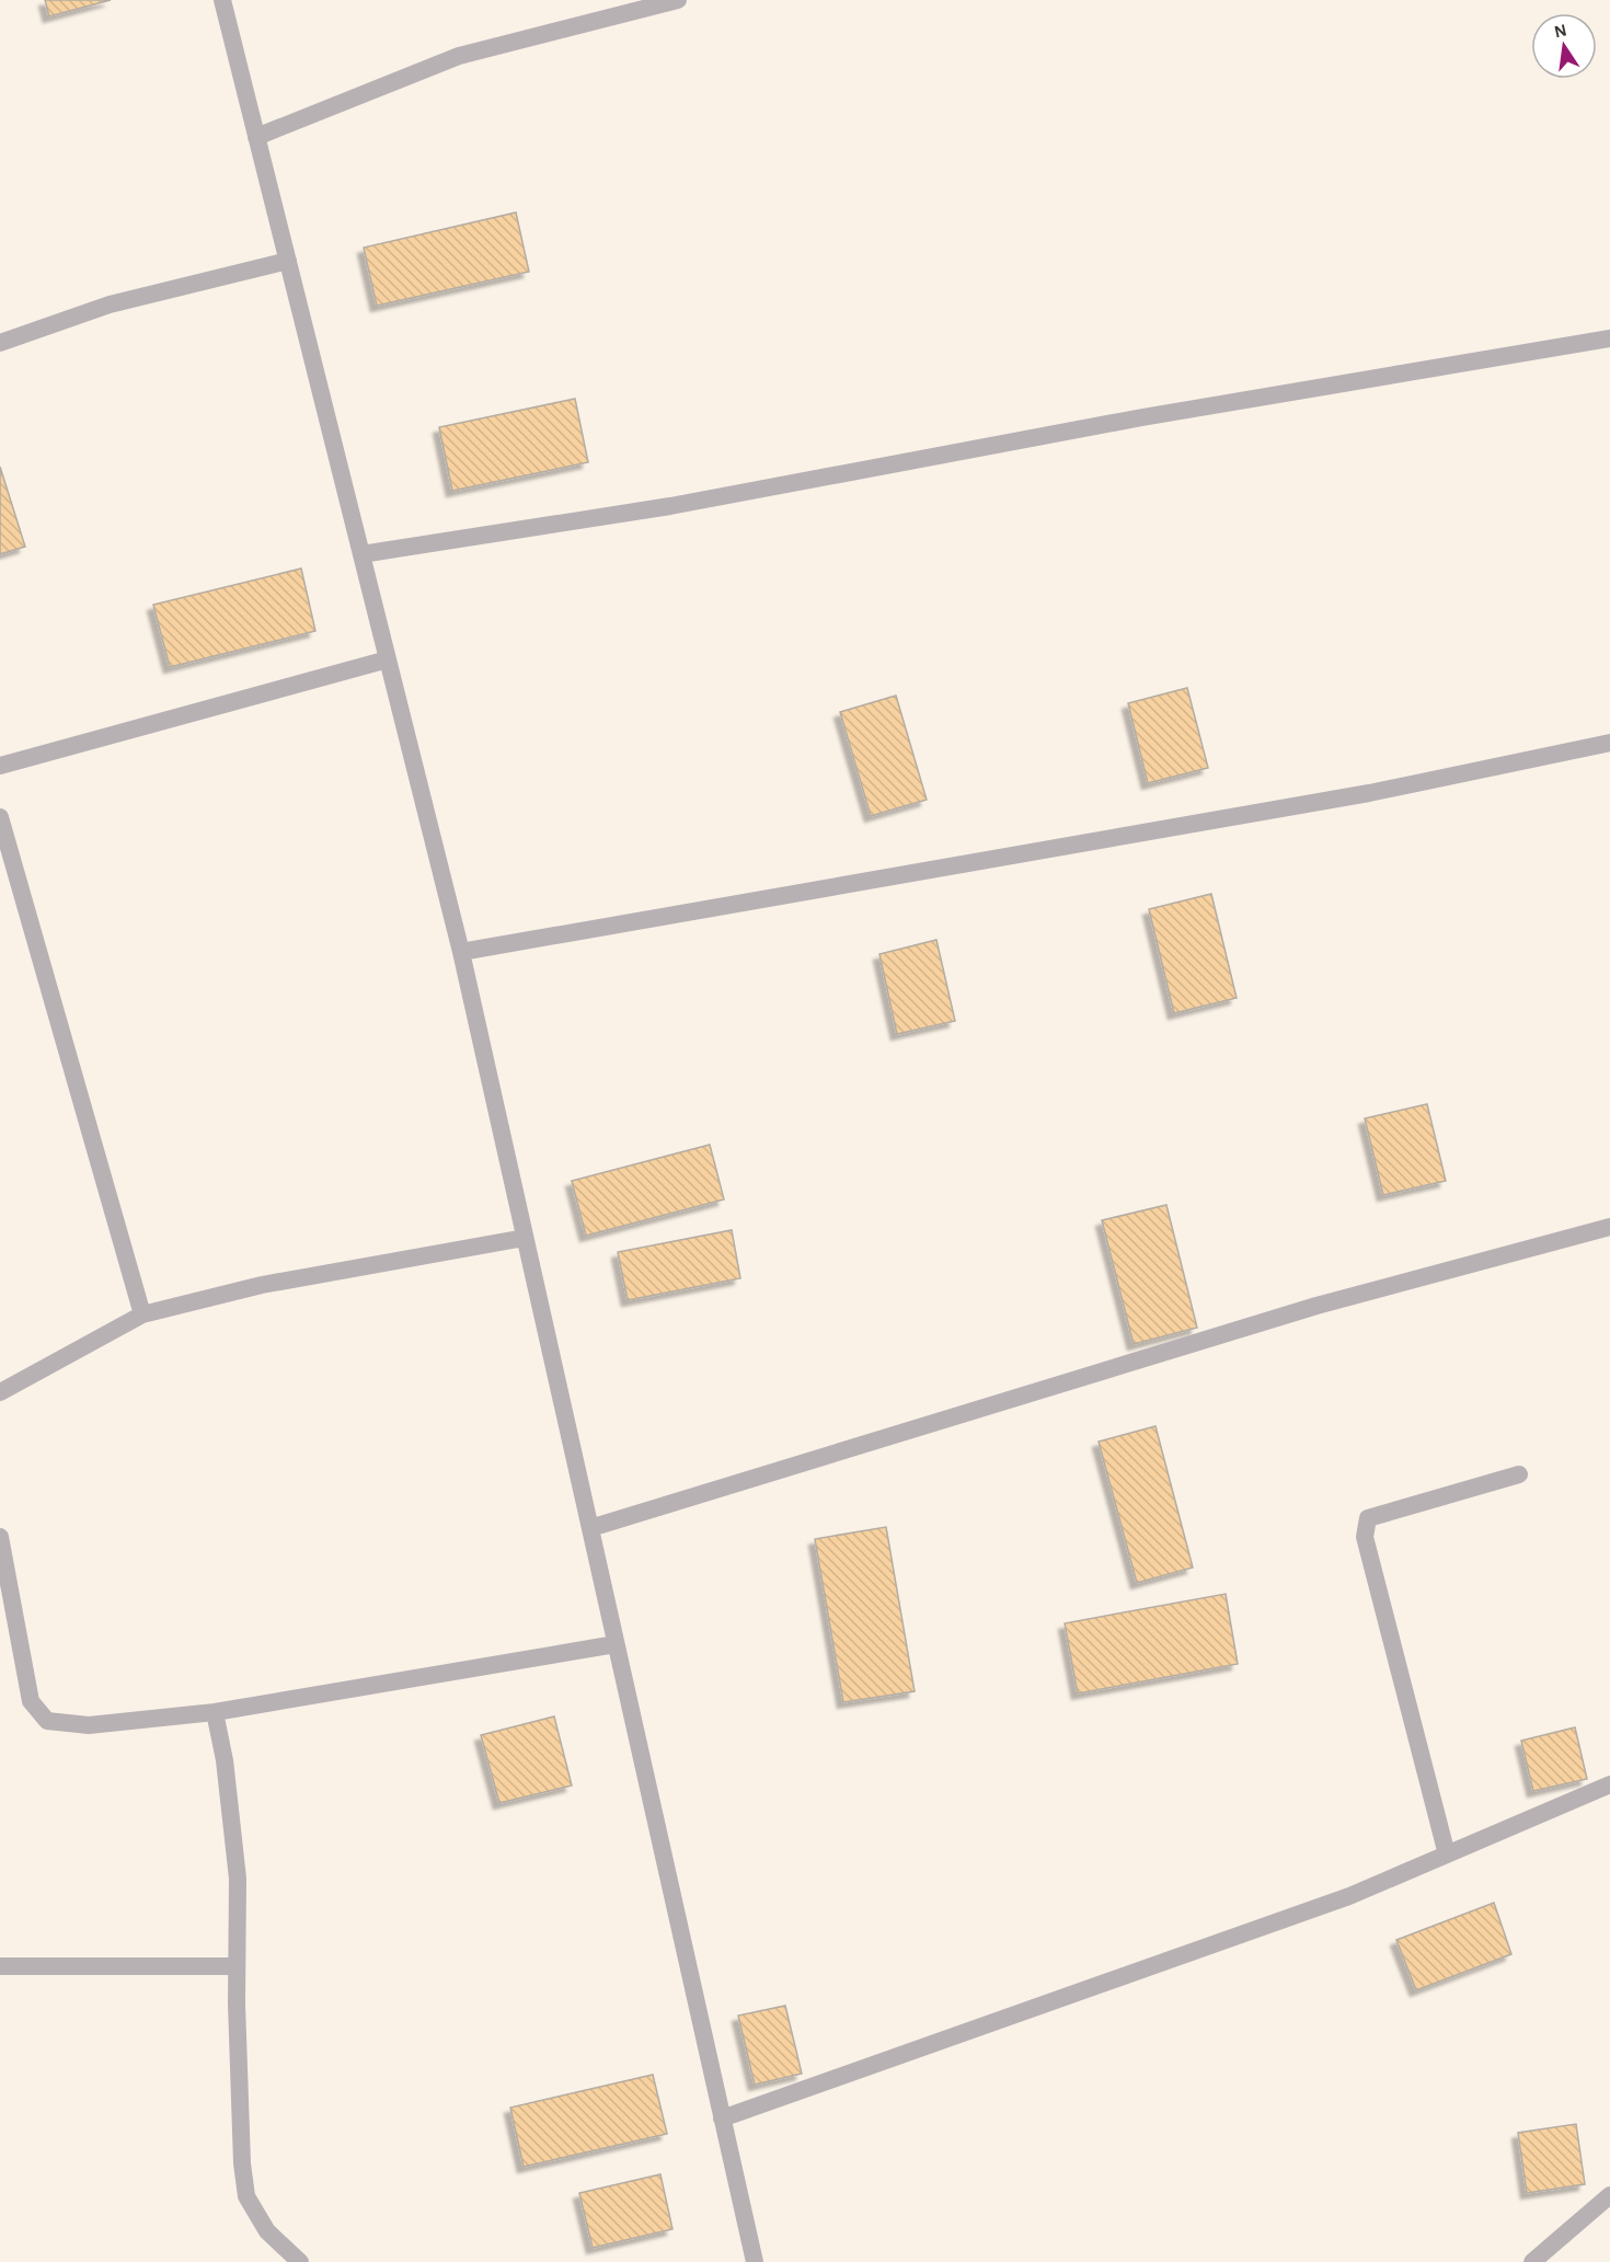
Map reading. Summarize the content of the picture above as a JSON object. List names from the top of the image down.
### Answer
{
  "north": "top"
}
